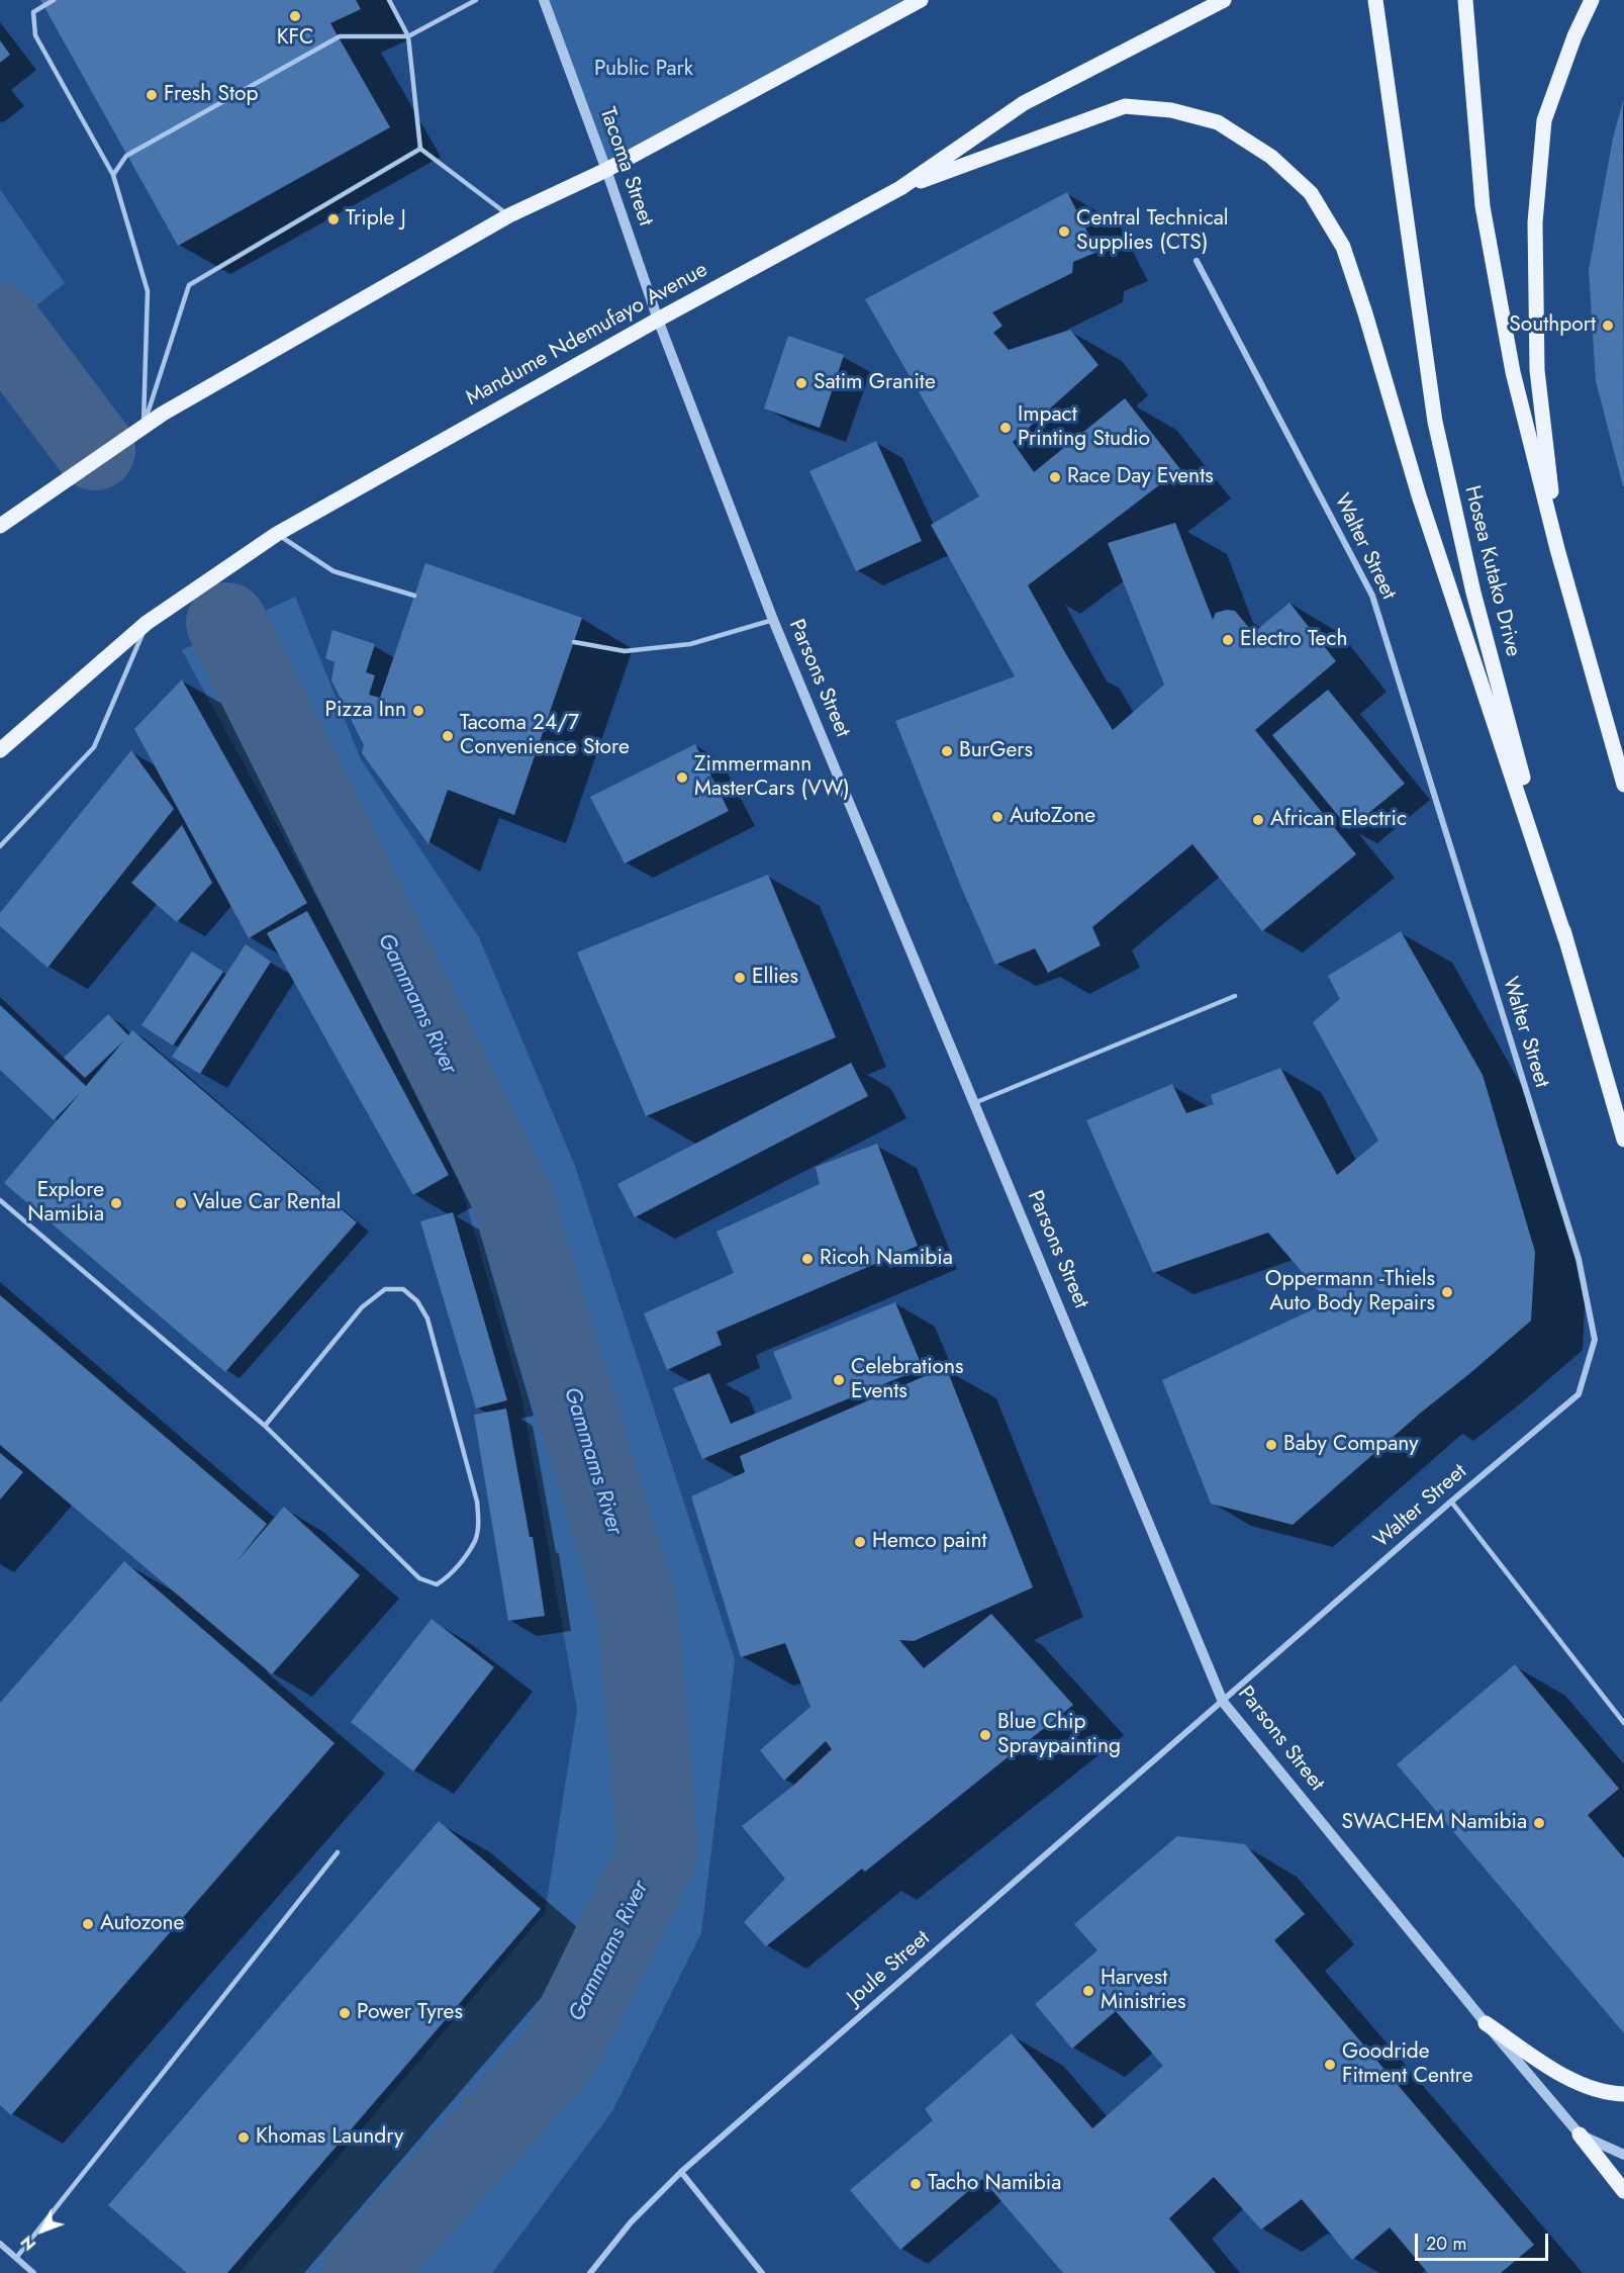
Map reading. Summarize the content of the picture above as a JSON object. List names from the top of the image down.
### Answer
{
  "streets": {
    "main road": ["Mandume Ndemufayo Avenue", "Hosea Kutako Drive"],
    "street": [
      "Tacoma Street",
      "Walter Street",
      "Parsons Street",
      "Joule Street"
    ]
  },
  "crossings": [
    ["Tacoma Street", "Parsons Street"],
    ["Mandume Ndemufayo Avenue", "Parsons Street"],
    ["Walter Street", "Parsons Street"],
    ["Walter Street", "Joule Street"],
    ["Parsons Street", "Joule Street"]
  ],
  "water": ["Gammams River"],
  "parks": ["Public Park"],
  "places": [
    "KFC",
    "Fresh Stop",
    "Triple J",
    "Central Technical Supplies (CTS)",
    "Southport",
    "Satim Granite",
    "Impact Printing Studio",
    "Race Day Events",
    "Electro Tech",
    "Pizza Inn",
    "Tacoma 24/7 Convenience Store",
    "BurGers",
    "Zimmermann MasterCars (VW)",
    "AutoZone",
    "African Electric",
    "Ellies",
    "Explore Namibia",
    "Value Car Rental",
    "Ricoh Namibia",
    "Oppermann -Thiels Auto Body Repairs",
    "Celebrations Events",
    "Baby Company",
    "Hemco paint",
    "Blue Chip Spraypainting",
    "SWACHEM Namibia",
    "Autozone",
    "Harvest Ministries",
    "Power Tyres",
    "Goodride Fitment Centre",
    "Khomas Laundry",
    "Tacho Namibia"
  ],
  "scale_bar": "20 m",
  "north": "bottom left"
}
